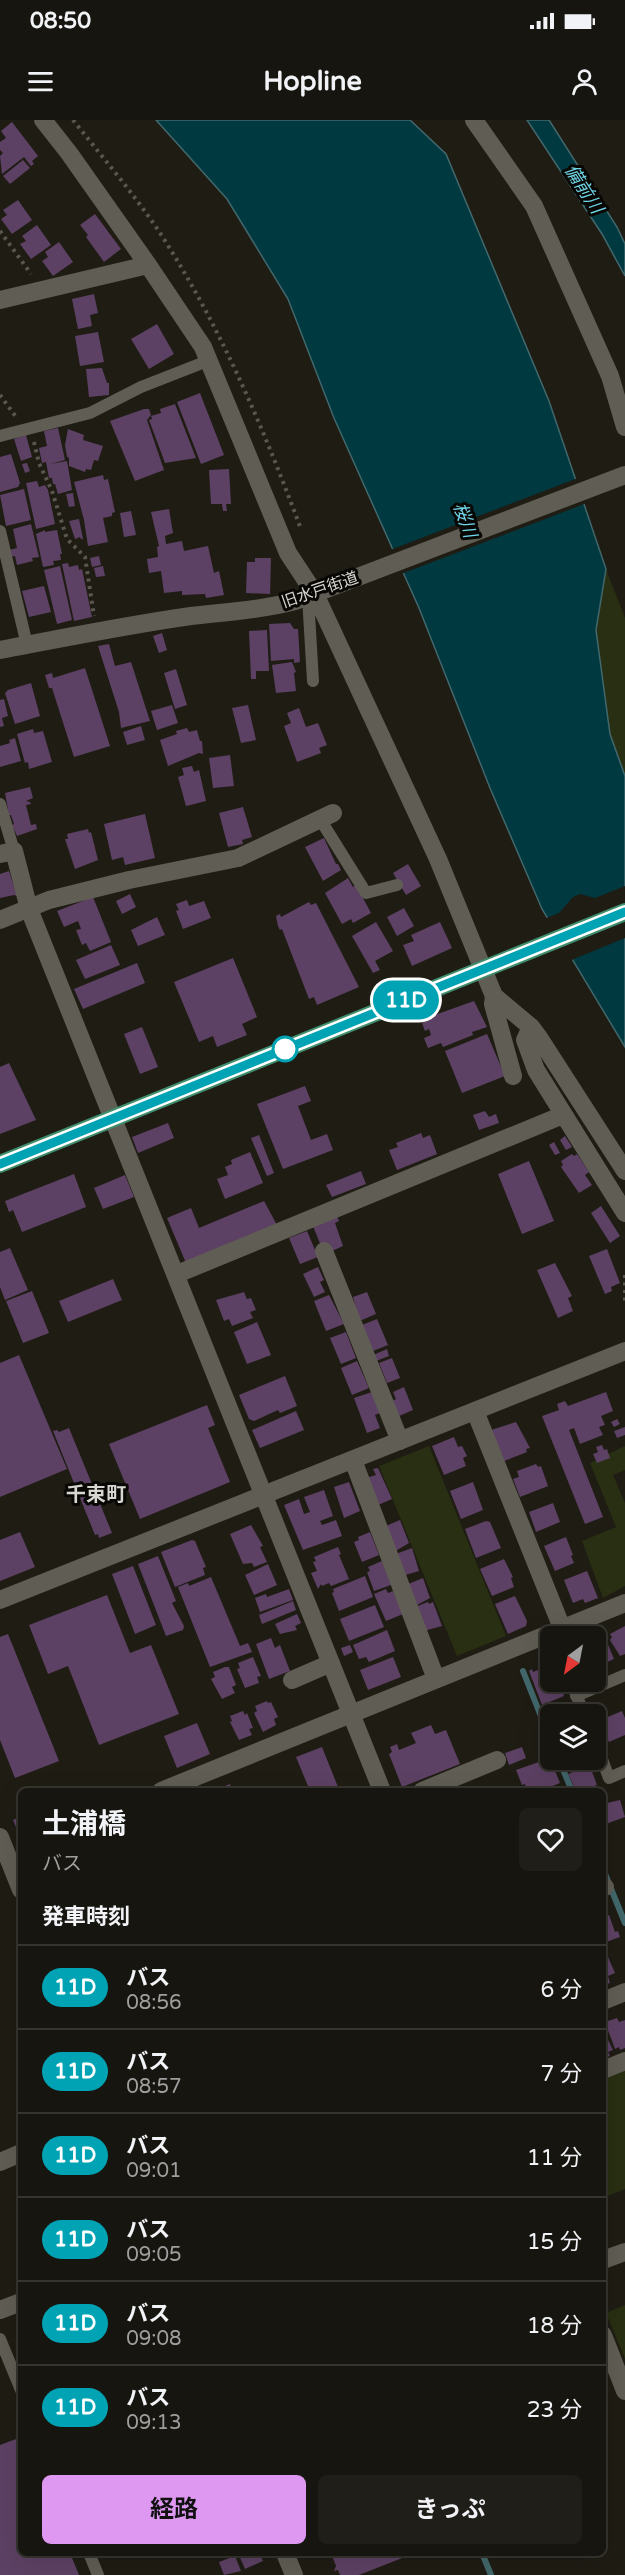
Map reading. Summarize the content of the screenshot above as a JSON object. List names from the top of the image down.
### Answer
{
  "streets": {
    "street": ["旧水戸街道"]
  },
  "districts": ["千束町"],
  "water": ["備前川", "桜川"],
  "lines": ["bus line 11D"],
  "north": "bottom left",
  "page": {
    "status": "08:50",
    "header": "Hopline",
    "on_map": "11D",
    "heading": [
      ["土浦橋", "バス"],
      "発車時刻"
    ],
    "list": [
      {
        "mark": "11D",
        "name": "バス",
        "note": "08:56",
        "value": "6 分"
      },
      {
        "mark": "11D",
        "name": "バス",
        "note": "08:57",
        "value": "7 分"
      },
      {
        "mark": "11D",
        "name": "バス",
        "note": "09:01",
        "value": "11 分"
      },
      {
        "mark": "11D",
        "name": "バス",
        "note": "09:05",
        "value": "15 分"
      },
      {
        "mark": "11D",
        "name": "バス",
        "note": "09:08",
        "value": "18 分"
      },
      {
        "mark": "11D",
        "name": "バス",
        "note": "09:13",
        "value": "23 分"
      }
    ],
    "buttons": ["経路", "きっぷ"]
  }
}
